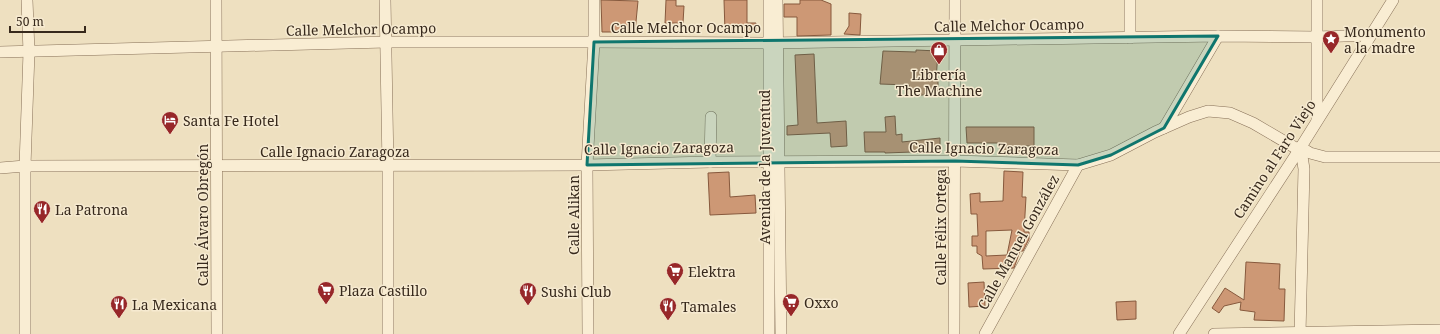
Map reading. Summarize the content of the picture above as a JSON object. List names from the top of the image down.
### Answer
{
  "streets": {
    "street": [
      "Calle Melchor Ocampo",
      "Calle Ignacio Zaragoza",
      "Camino al Faro Viejo",
      "Avenida de la Juventud",
      "Calle Álvaro Obregón",
      "Calle Alikan",
      "Calle Félix Ortega",
      "Calle Manuel González"
    ]
  },
  "crossings": [
    ["Calle Melchor Ocampo", "Camino al Faro Viejo"],
    ["Calle Melchor Ocampo", "Avenida de la Juventud"],
    ["Calle Melchor Ocampo", "Calle Álvaro Obregón"],
    ["Calle Melchor Ocampo", "Calle Alikan"],
    ["Calle Melchor Ocampo", "Calle Félix Ortega"],
    ["Calle Ignacio Zaragoza", "Camino al Faro Viejo"],
    ["Calle Ignacio Zaragoza", "Avenida de la Juventud"],
    ["Calle Ignacio Zaragoza", "Calle Álvaro Obregón"],
    ["Calle Ignacio Zaragoza", "Calle Alikan"],
    ["Calle Ignacio Zaragoza", "Calle Félix Ortega"],
    ["Calle Ignacio Zaragoza", "Calle Manuel González"]
  ],
  "places": {
    "place": ["Monumento a la madre"],
    "shop": ["Librería The Machine"],
    "hotel": ["Santa Fe Hotel"],
    "restaurant": [
      "La Patrona",
      "Sushi Club",
      "La Mexicana",
      "Tamales"
    ],
    "supermarket": ["Elektra", "Plaza Castillo", "Oxxo"]
  },
  "scale_bar": "50 m"
}
